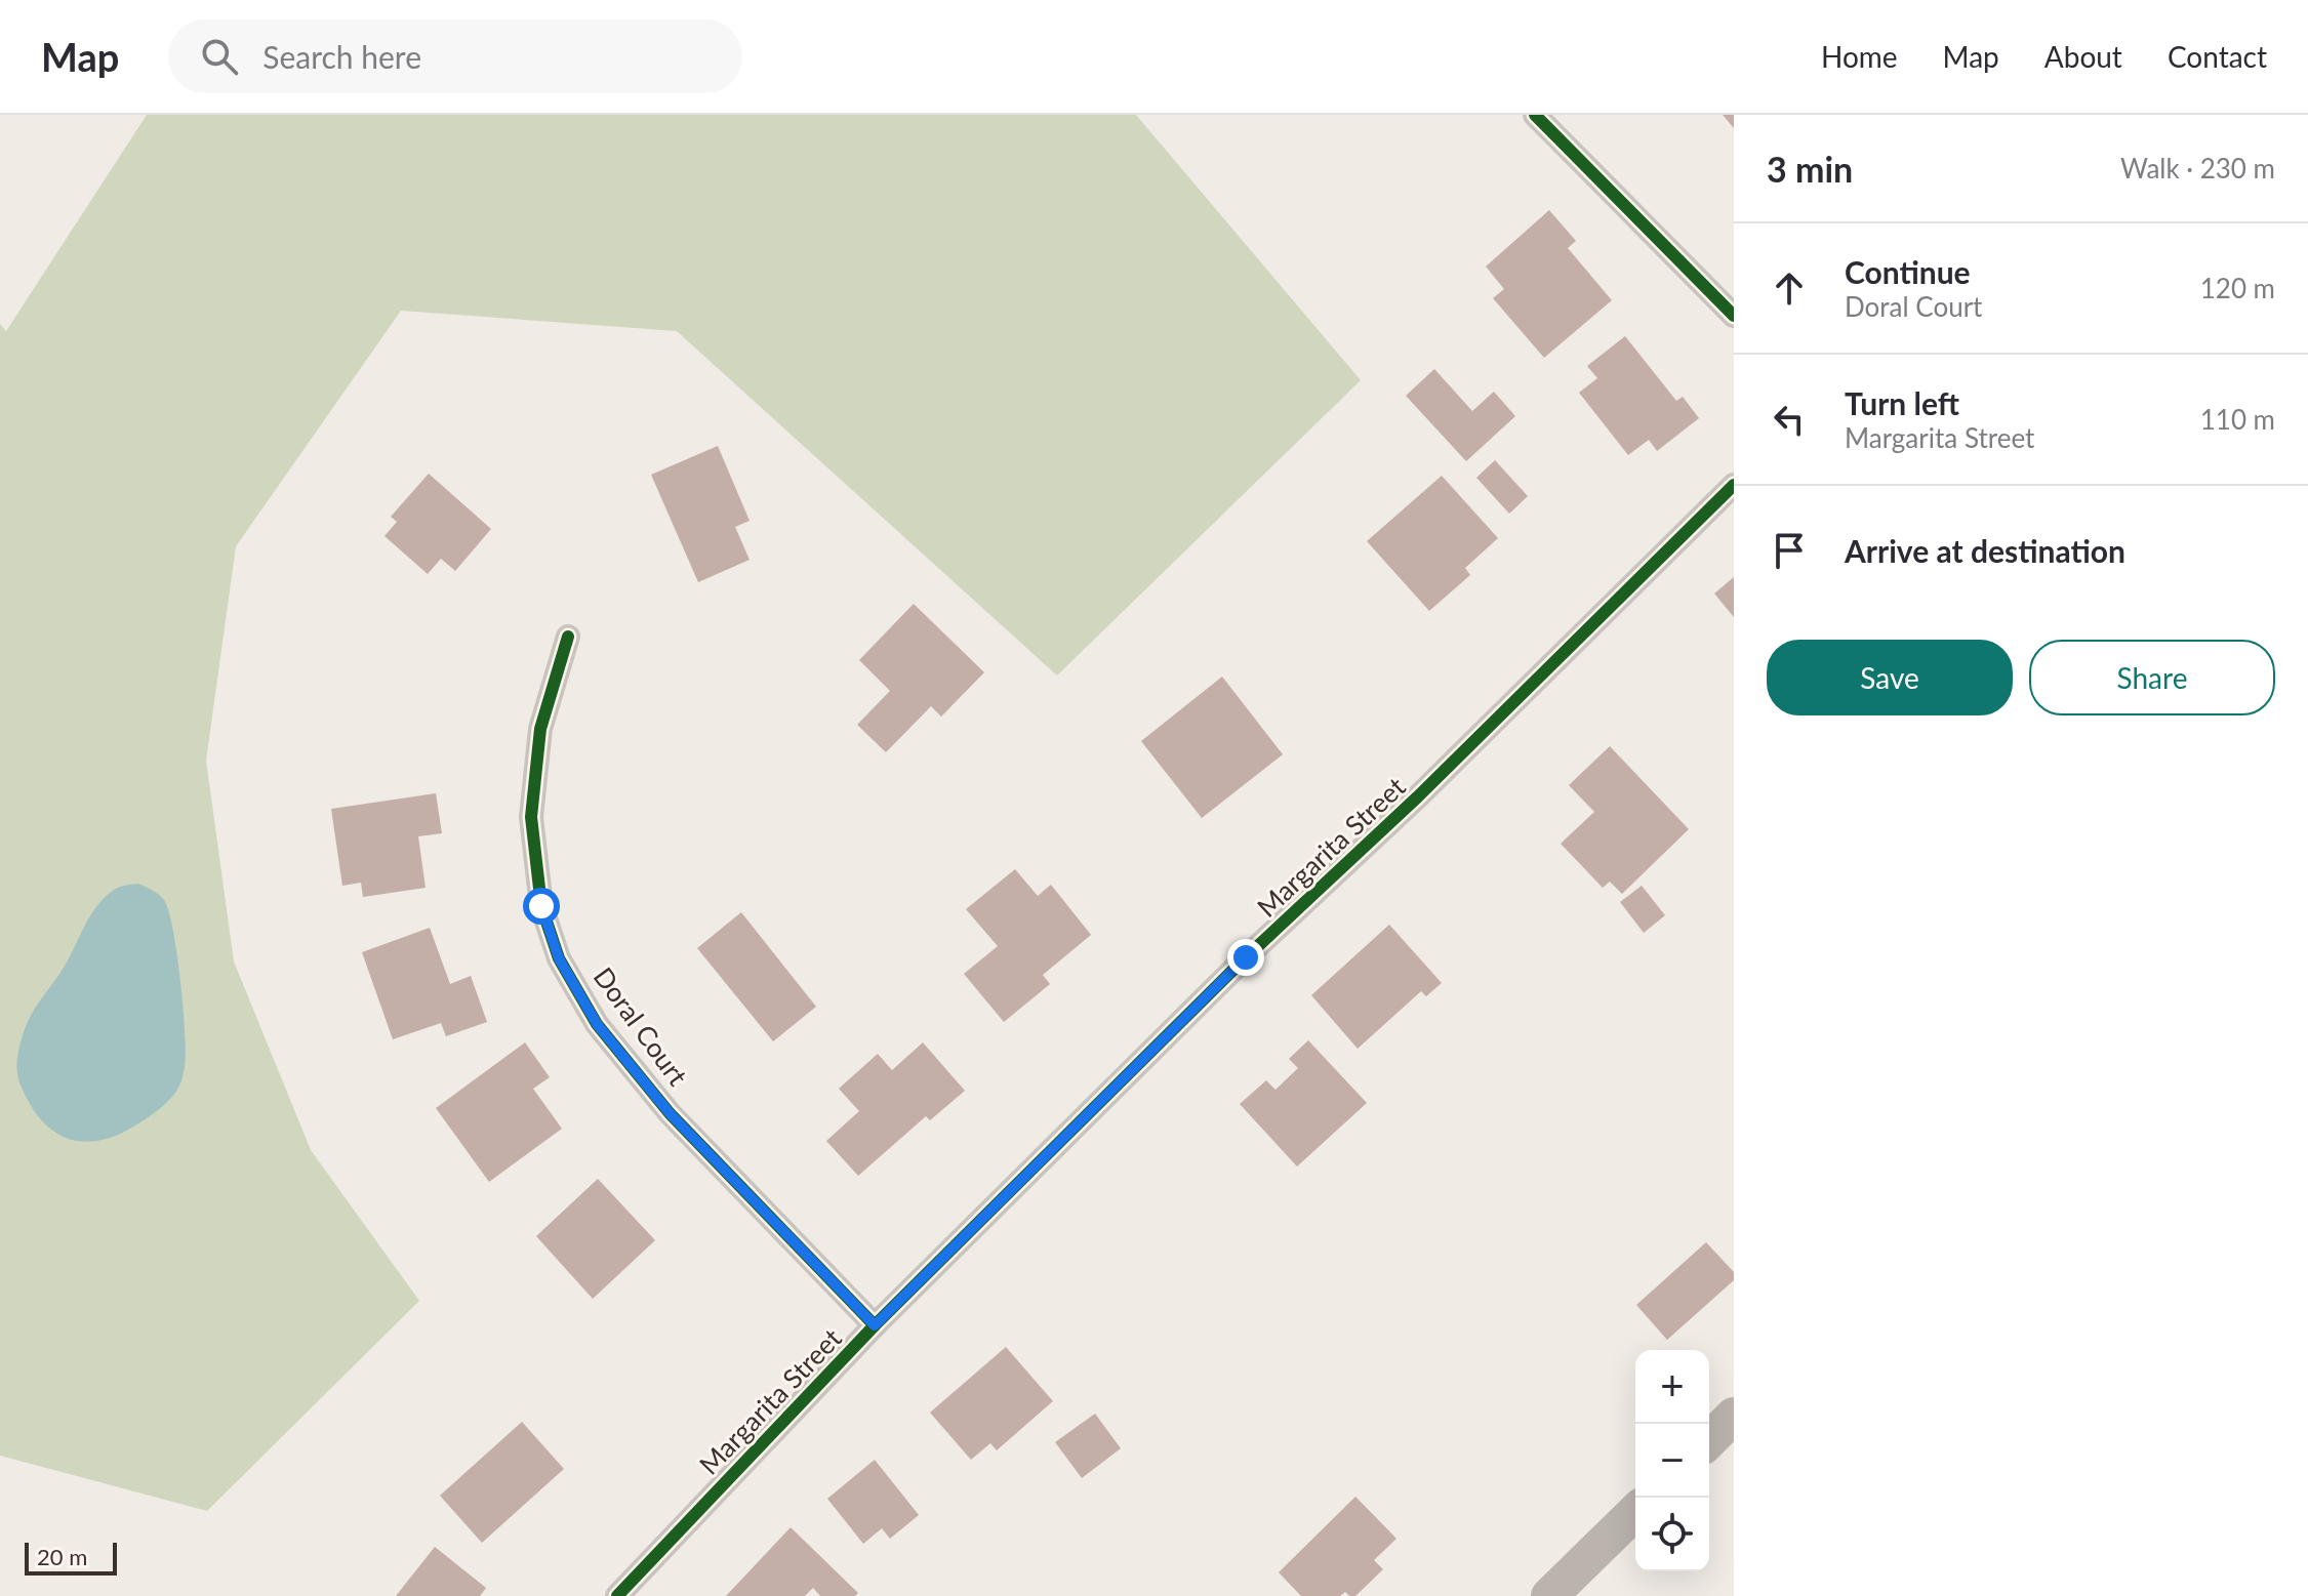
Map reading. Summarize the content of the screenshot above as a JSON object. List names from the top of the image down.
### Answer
{
  "streets": {
    "street": ["Margarita Street", "Doral Court"]
  },
  "crossings": [
    ["Margarita Street", "Doral Court"]
  ],
  "scale_bar": "20 m",
  "page": {
    "header": "Map",
    "search": "Search here",
    "nav": [
      "Home",
      "Map",
      "About",
      "Contact"
    ],
    "heading": ["3 min", "Walk · 230 m"],
    "list": [
      ["Continue", "Doral Court", "120 m"],
      ["Turn left", "Margarita Street", "110 m"],
      "Arrive at destination"
    ],
    "buttons": ["Save", "Share"],
    "map_buttons": ["+", "−"],
    "scale": "20 m"
  }
}
